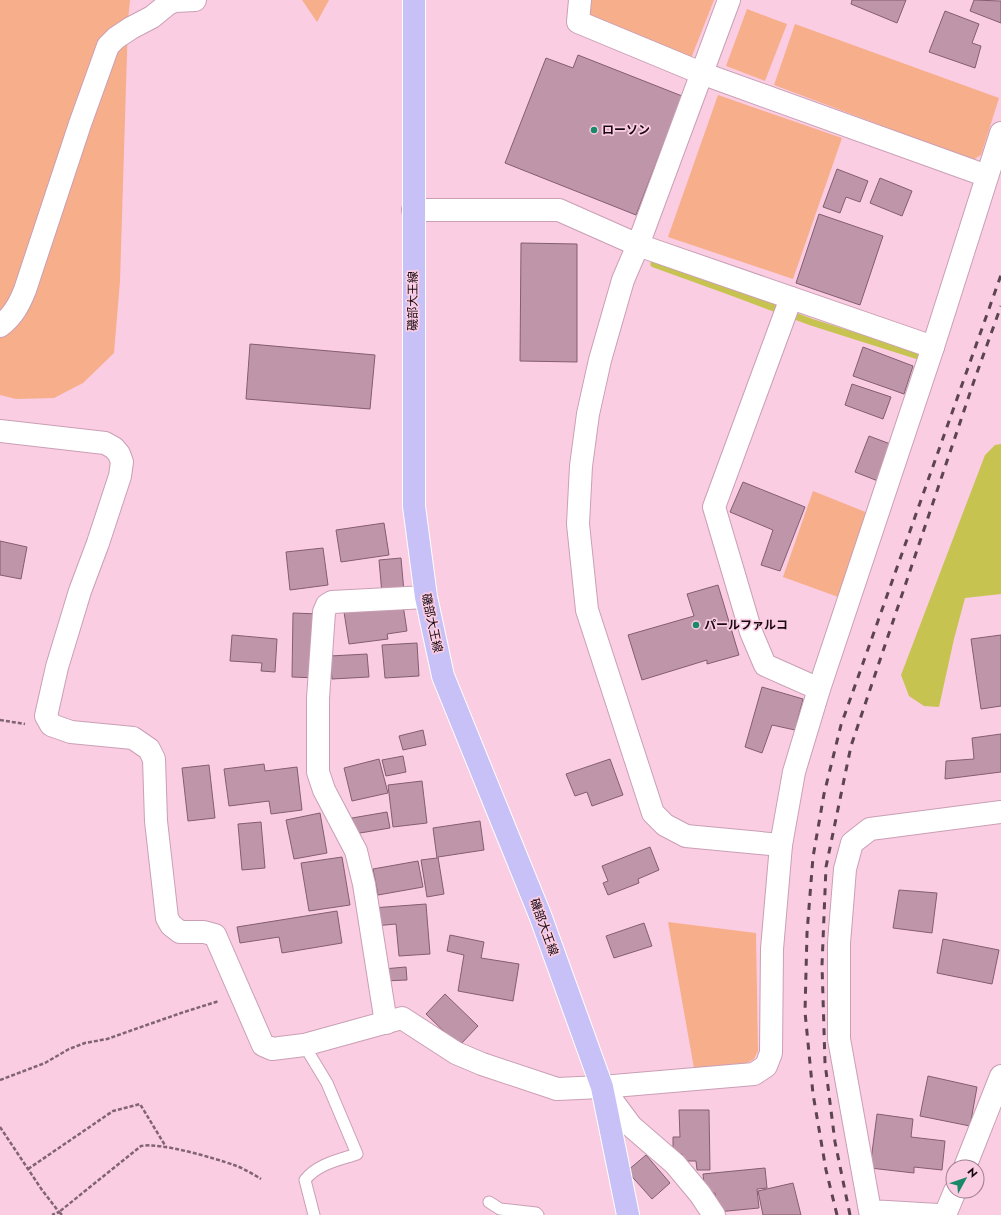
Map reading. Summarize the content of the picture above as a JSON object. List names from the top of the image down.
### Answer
{
  "streets": {
    "main road": ["磯部大王線"]
  },
  "places": ["ローソン", "パールファルコ"],
  "north": "top right"
}
